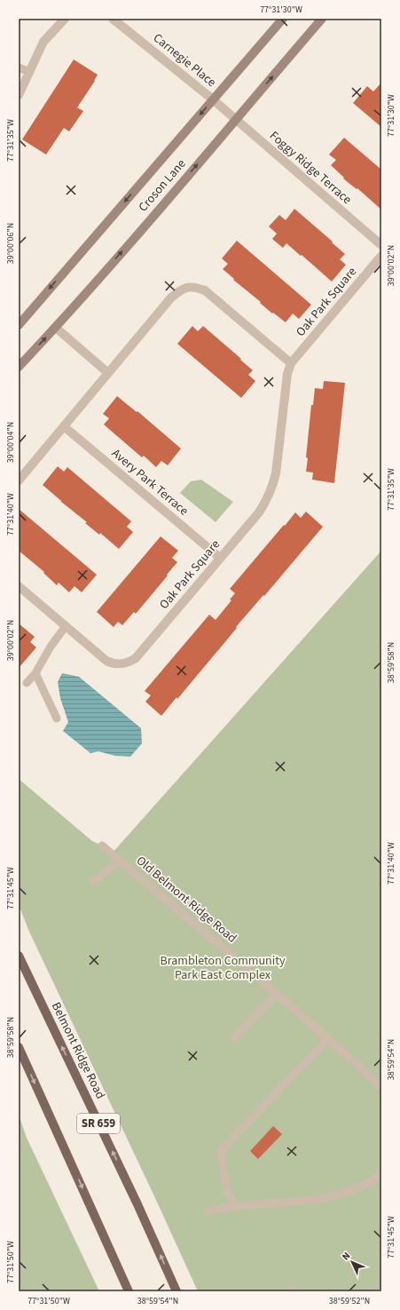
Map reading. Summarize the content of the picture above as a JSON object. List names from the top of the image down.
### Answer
{
  "streets": {
    "main road": ["Croson Lane", "Belmont Ridge Road", "SR 659"],
    "street": [
      "Carnegie Place",
      "Foggy Ridge Terrace",
      "Oak Park Square",
      "Avery Park Terrace"
    ],
    "lane": ["Old Belmont Ridge Road"]
  },
  "crossings": [
    ["Carnegie Place", "Foggy Ridge Terrace"],
    ["Carnegie Place", "Croson Lane"],
    ["Foggy Ridge Terrace", "Croson Lane"],
    ["Oak Park Square", "Avery Park Terrace"]
  ],
  "parks": ["Brambleton Community Park East Complex"],
  "north": "top left",
  "coordinates": [
    "77°31'30\"W",
    "77°31'35\"W",
    "39°00'06\"N",
    "39°00'02\"N",
    "39°00'04\"N",
    "77°31'40\"W",
    "38°59'58\"N",
    "77°31'45\"W",
    "38°59'54\"N",
    "77°31'50\"W",
    "38°59'52\"N"
  ]
}
